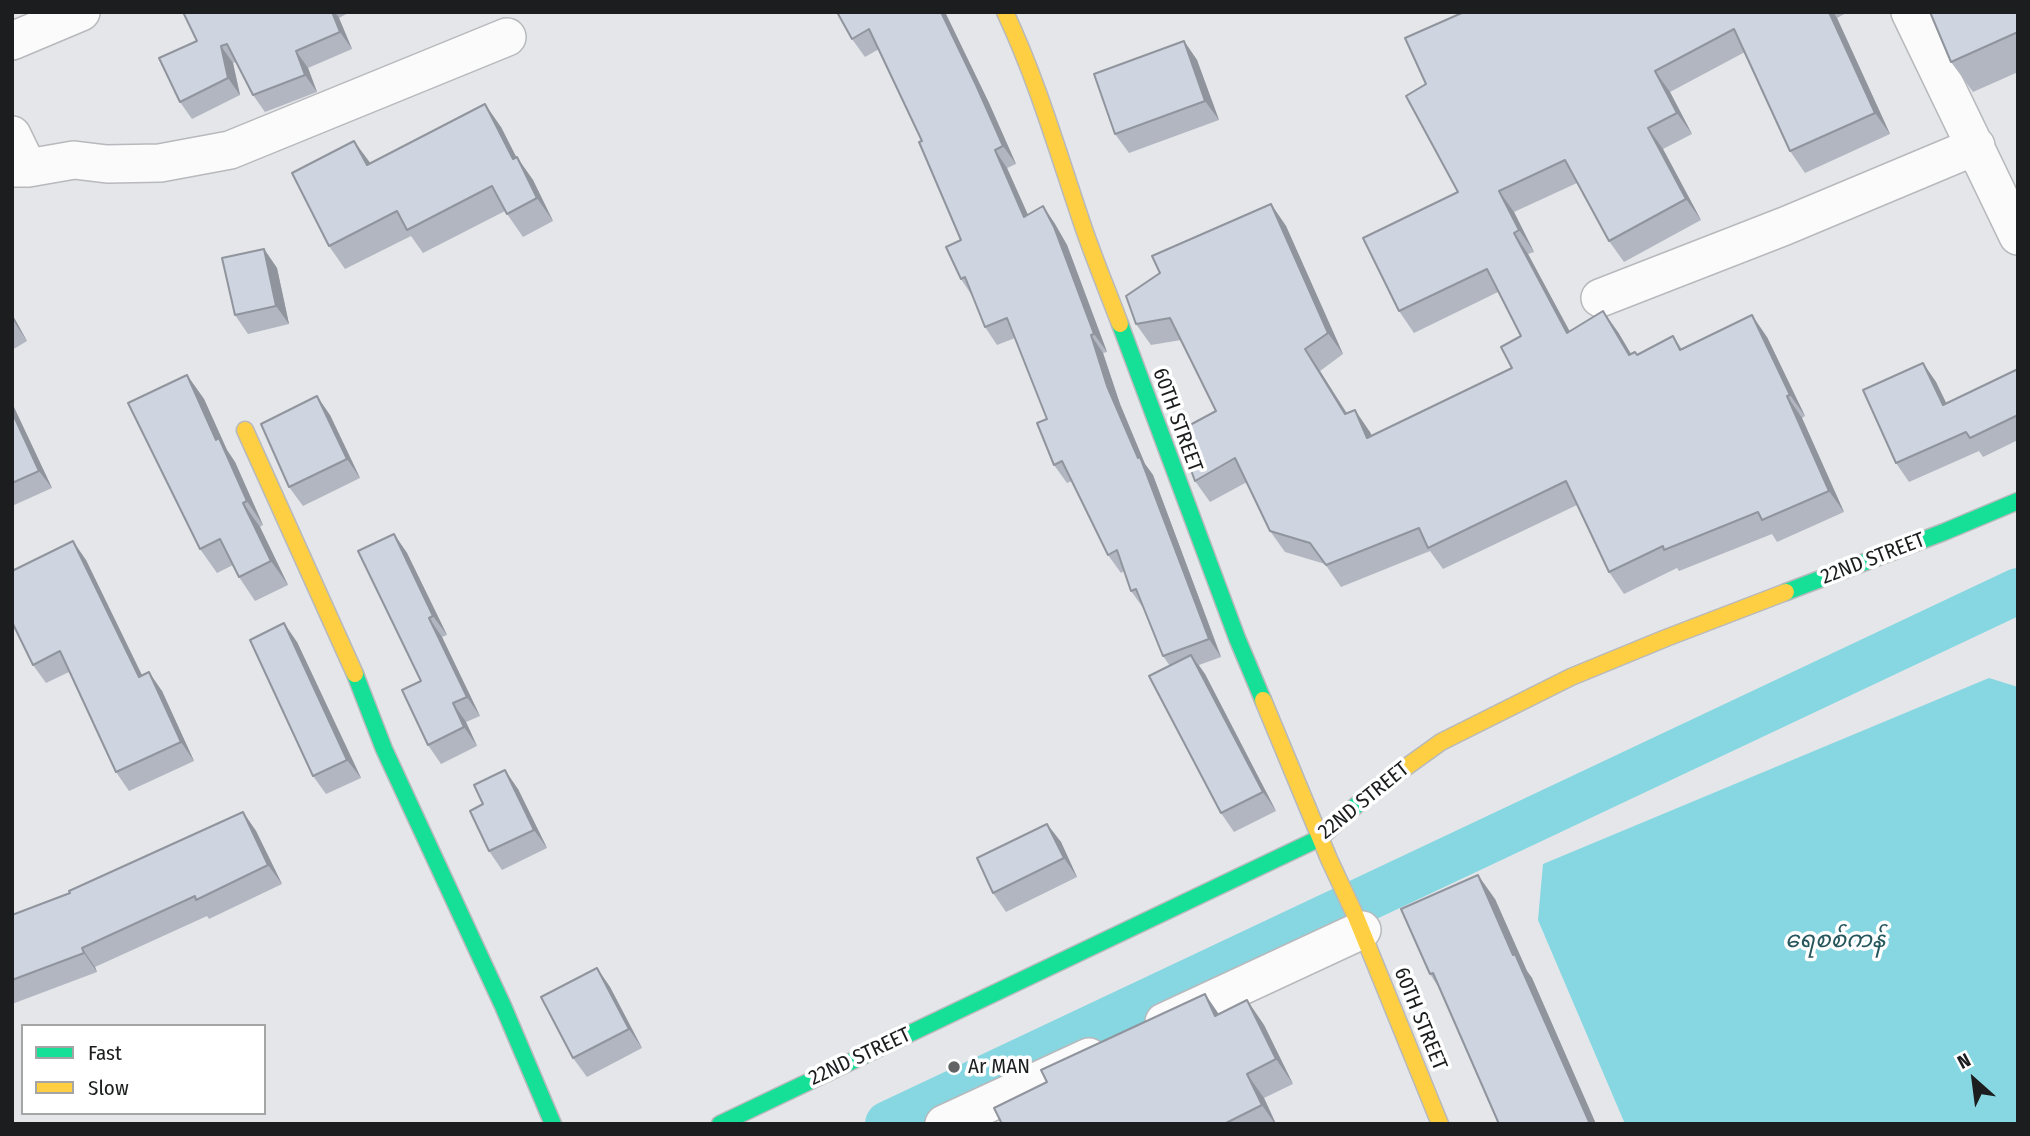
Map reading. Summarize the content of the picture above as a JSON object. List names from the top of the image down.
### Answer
{
  "streets": {
    "street": ["60TH STREET", "22ND STREET"]
  },
  "crossings": [
    ["60TH STREET", "22ND STREET"]
  ],
  "water": ["ရေစစ်ကန်"],
  "places": ["Ar MAN"],
  "legend": ["Fast", "Slow"],
  "north": "top left"
}
